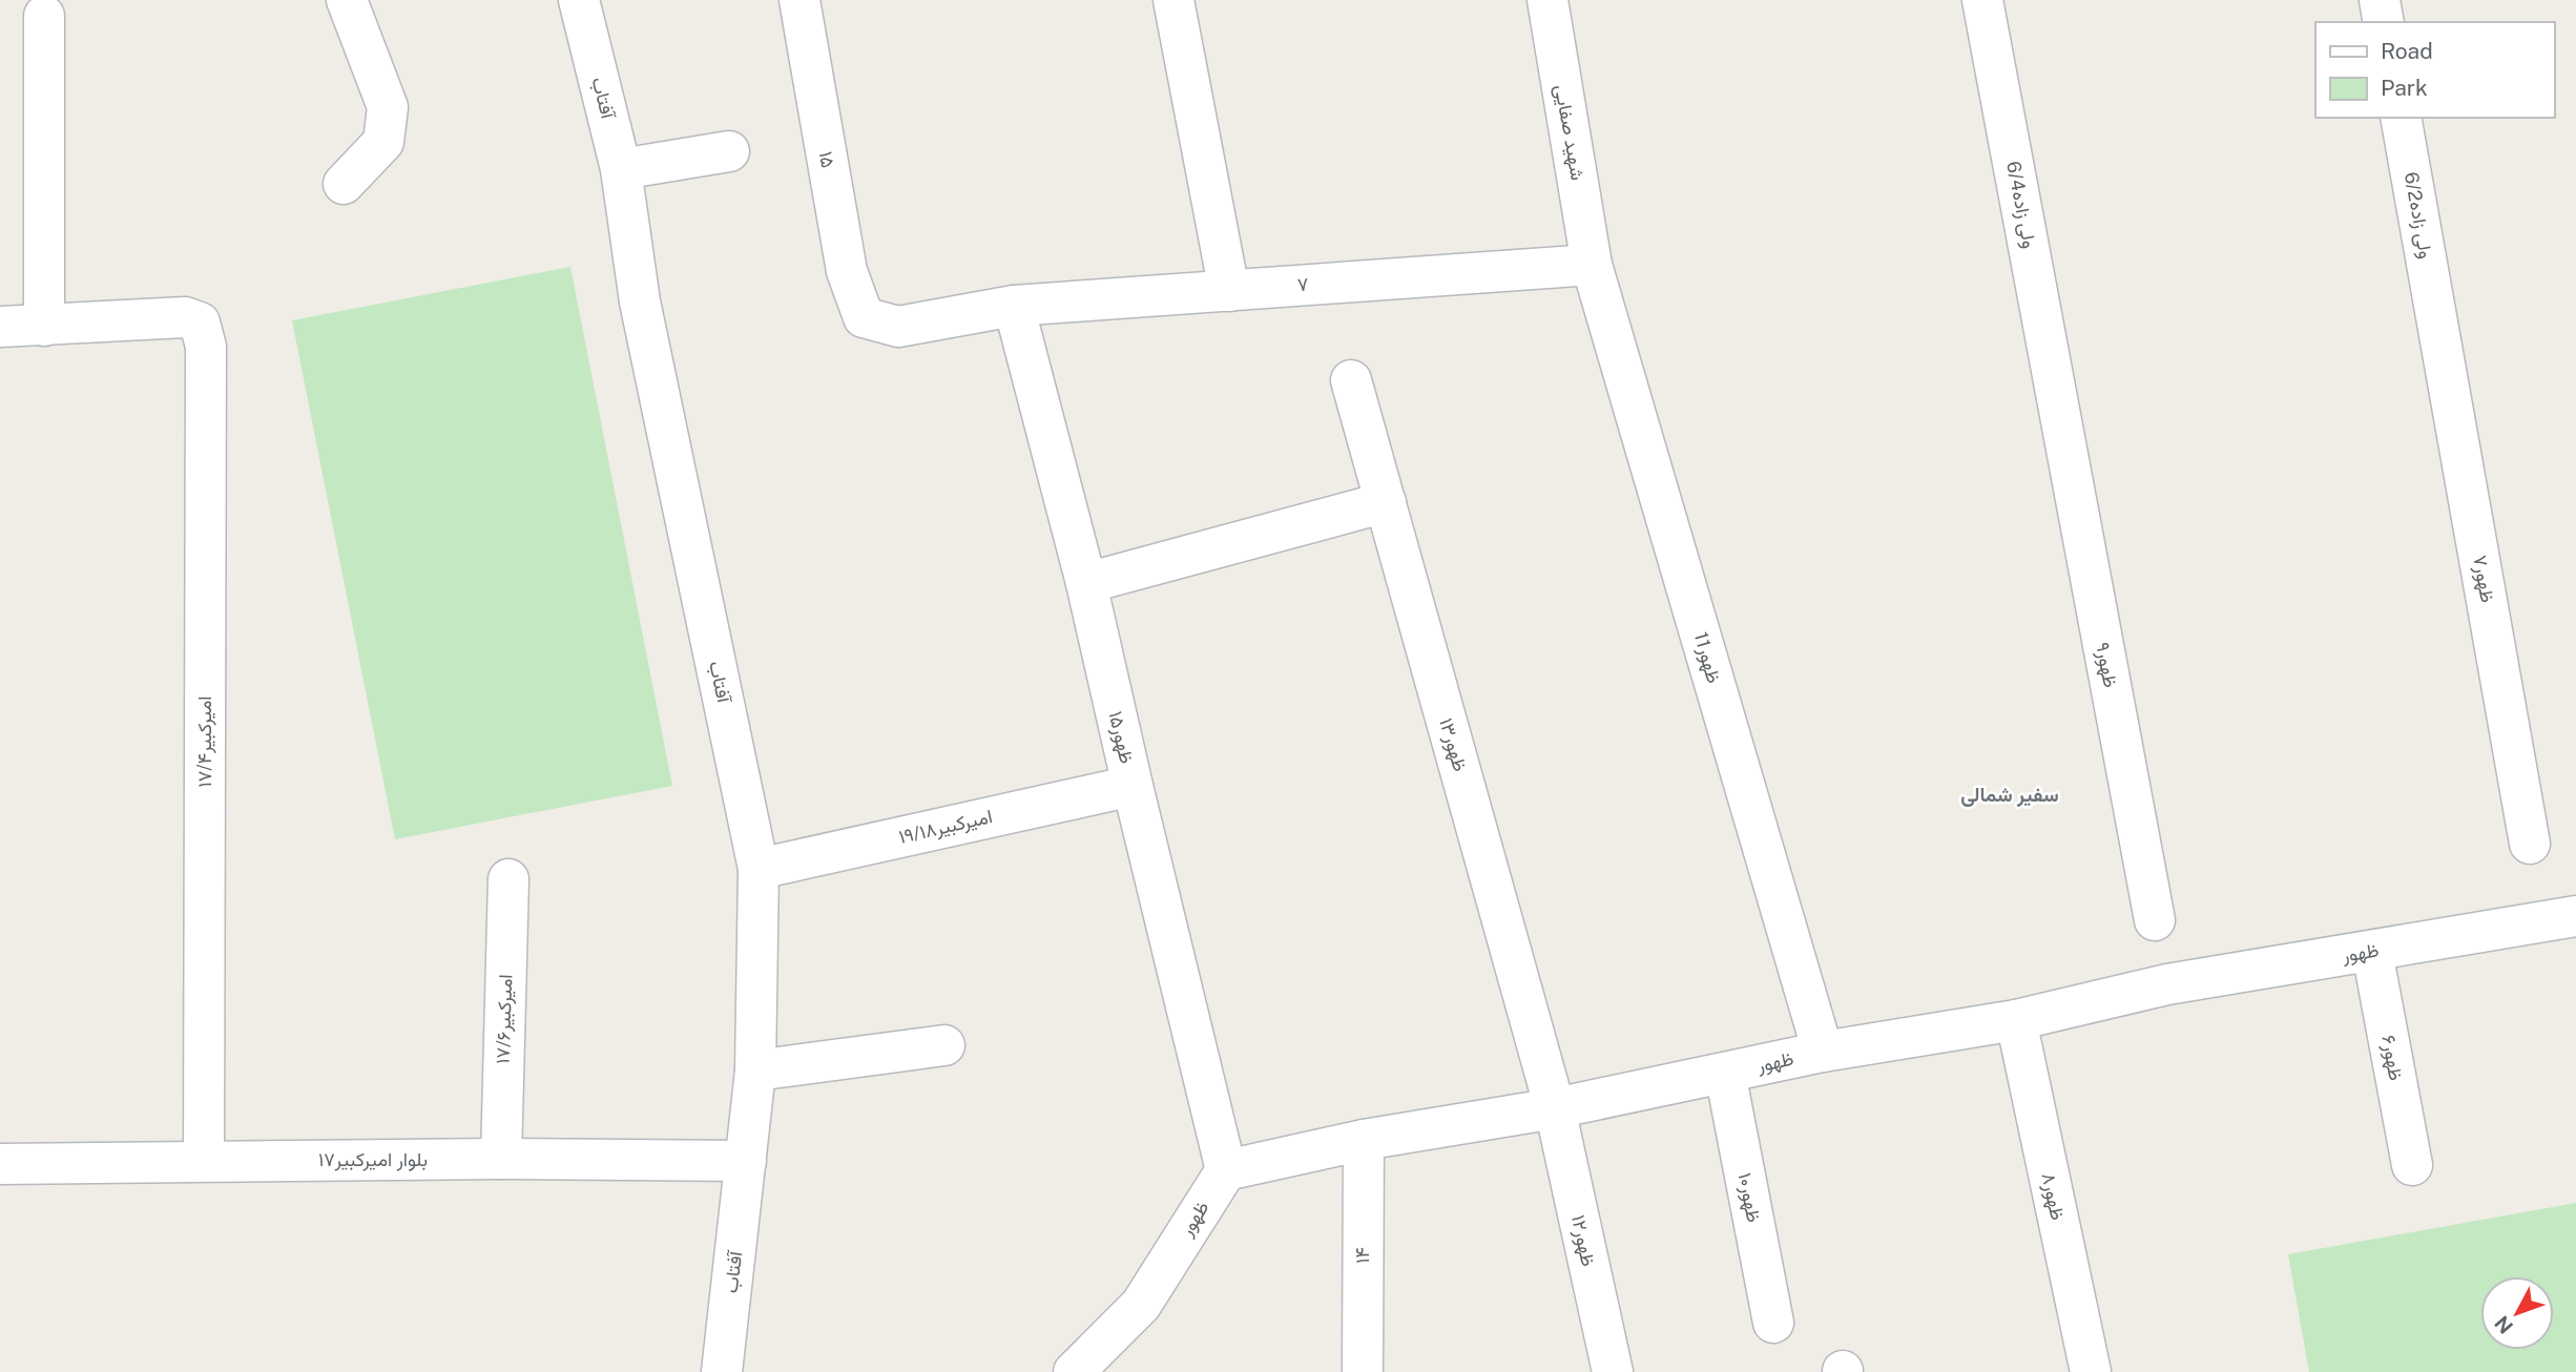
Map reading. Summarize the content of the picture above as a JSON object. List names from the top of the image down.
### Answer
{
  "streets": {
    "street": [
      "آفتاب",
      "شهید صفایی",
      "۱۵",
      "6/4ولی زاده",
      "6/2ولی زاده",
      "۷",
      "ظهور۷",
      "11ظهور",
      "ظهور۹",
      "ظهور۱۵",
      "امیرکبیر۱۷/۴",
      "ظهور۱۳",
      "امیرکبیر۱۹/۱۸",
      "ظهور",
      "امیرکبیر۱۷/۶",
      "ظهور۶",
      "بلوار امیرکبیر۱۷",
      "ظهور۸",
      "ظهور۱۰",
      "ظهور۱۲",
      "۱۴"
    ]
  },
  "crossings": [
    ["آفتاب", "امیرکبیر۱۹/۱۸"],
    ["آفتاب", "بلوار امیرکبیر۱۷"],
    ["شهید صفایی", "۷"],
    ["شهید صفایی", "11ظهور"],
    ["۱۵", "۷"],
    ["6/4ولی زاده", "ظهور۹"],
    ["6/2ولی زاده", "ظهور۷"],
    ["۷", "11ظهور"],
    ["۷", "ظهور۱۵"],
    ["11ظهور", "ظهور"],
    ["ظهور۱۵", "امیرکبیر۱۹/۱۸"],
    ["ظهور۱۵", "ظهور"],
    ["امیرکبیر۱۷/۴", "بلوار امیرکبیر۱۷"],
    ["ظهور۱۳", "ظهور"],
    ["ظهور۱۳", "ظهور۱۲"],
    ["ظهور", "ظهور۶"],
    ["ظهور", "ظهور۸"],
    ["ظهور", "ظهور۱۰"],
    ["ظهور", "ظهور۱۲"],
    ["ظهور", "۱۴"],
    ["امیرکبیر۱۷/۶", "بلوار امیرکبیر۱۷"]
  ],
  "districts": ["سفیر شمالی"],
  "legend": ["Road", "Park"],
  "north": "bottom left"
}
